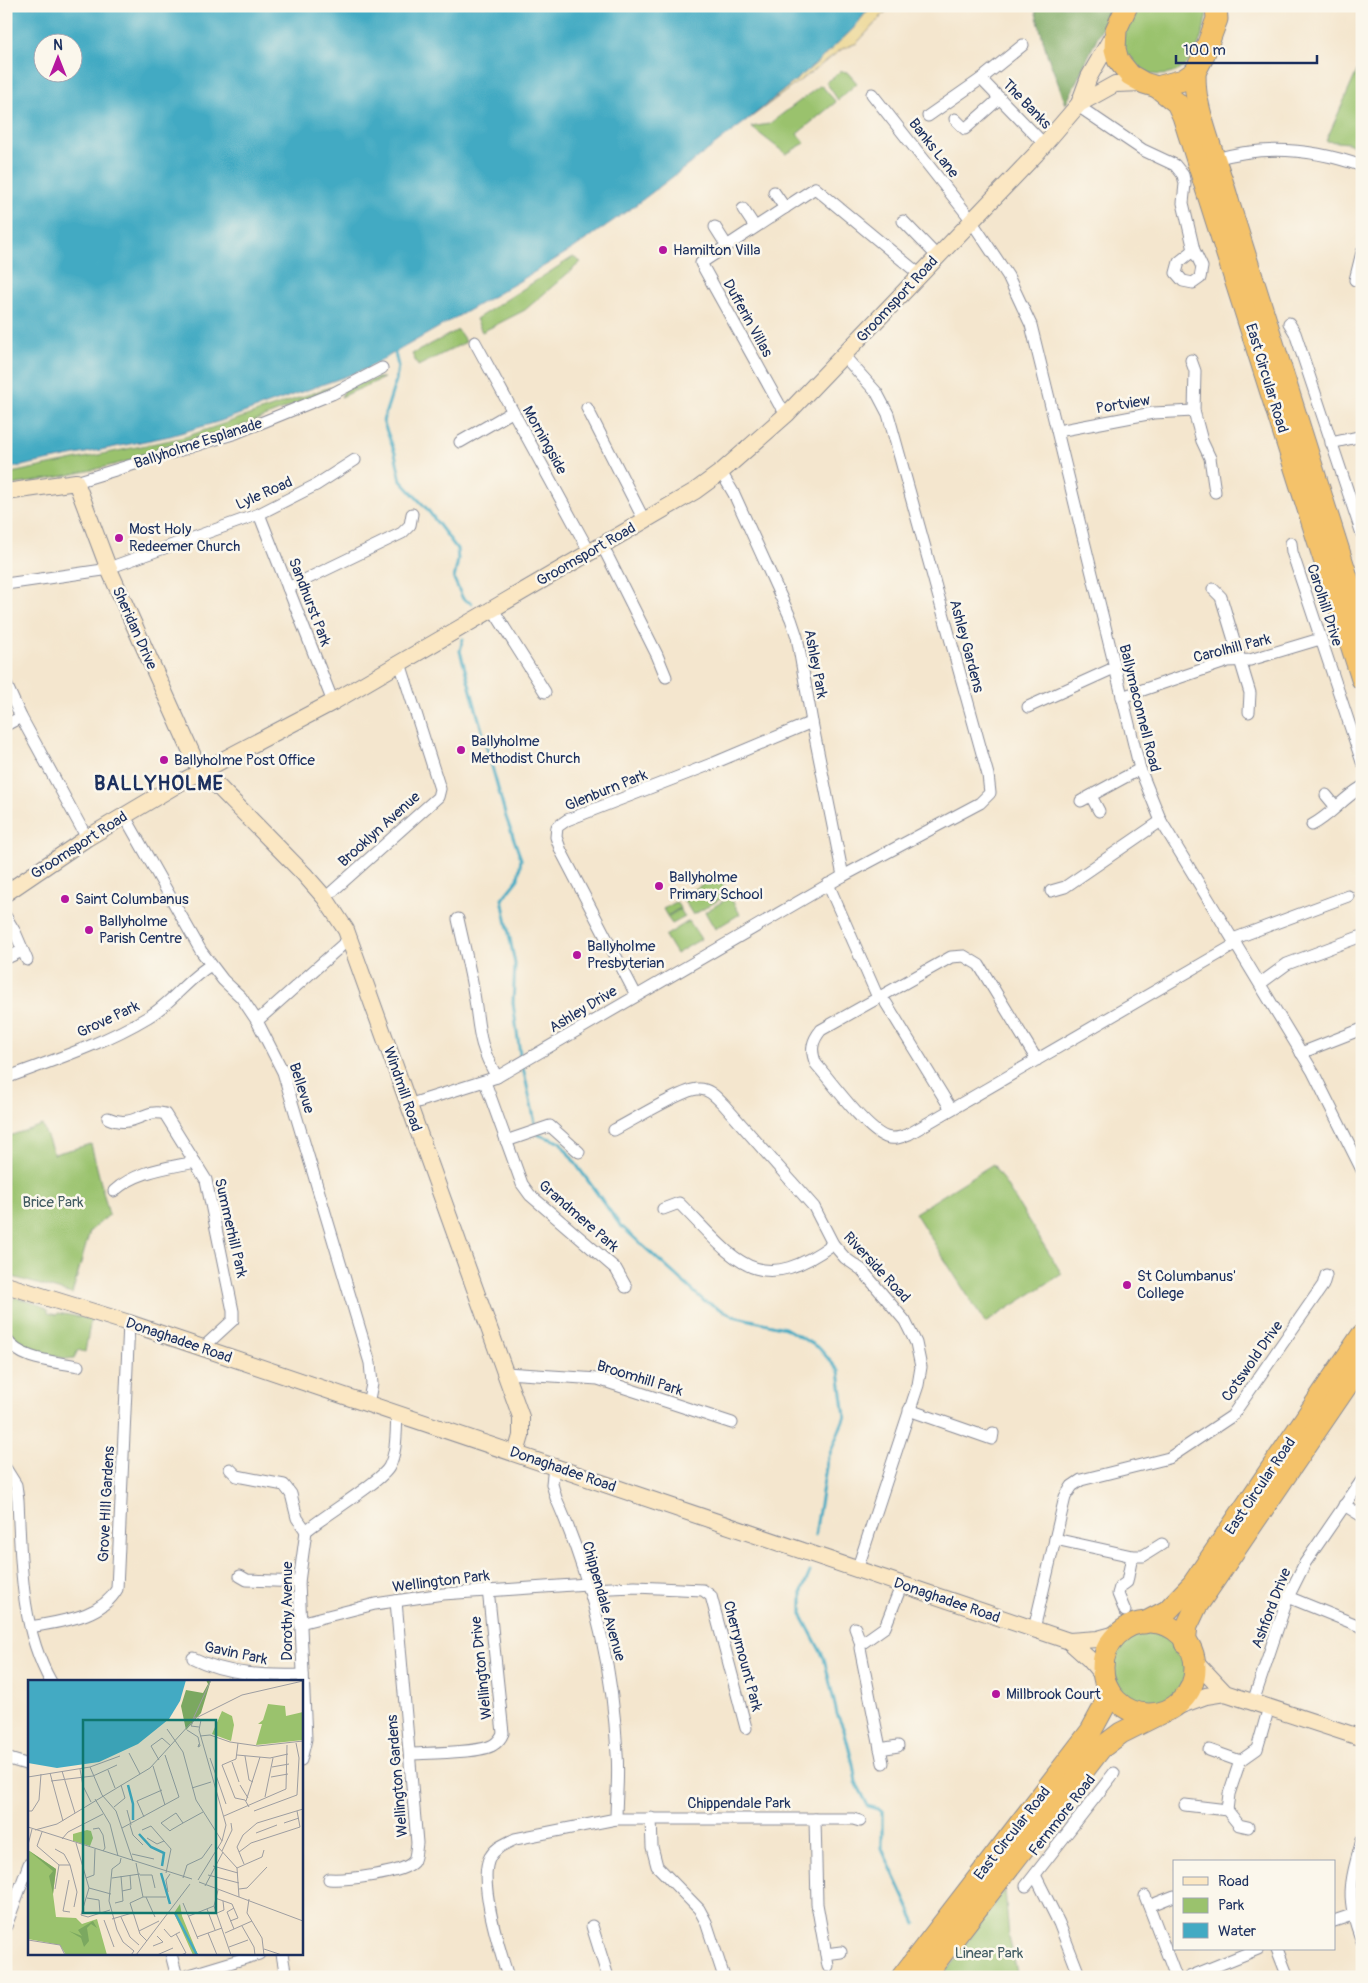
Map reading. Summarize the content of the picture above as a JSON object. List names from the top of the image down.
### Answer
{
  "streets": {
    "highway": ["East Circular Road"],
    "main road": [
      "Groomsport Road",
      "Ballyholme Esplanade",
      "Sheridan Drive",
      "Windmill Road",
      "Donaghadee Road"
    ],
    "street": [
      "The Banks",
      "Banks Lane",
      "Dufferin Villas",
      "Portview",
      "Morningside",
      "Lyle Road",
      "Sandhurst Park",
      "Carolhill Drive",
      "Ashley Gardens",
      "Carolhill Park",
      "Ashley Park",
      "Ballymaconnell Road",
      "Glenburn Park",
      "Brooklyn Avenue",
      "Ashley Drive",
      "Grove Park",
      "Bellevue",
      "Grandmere Park",
      "Summerhill Park",
      "Riverside Road",
      "Cotswold Drive",
      "Broomhill Park",
      "Grove HIll Gardens",
      "Wellington Park",
      "Chippendale Avenue",
      "Ashford Drive",
      "Dorothy Avenue",
      "Gavin Park",
      "Cherrymount Park",
      "Wellington Drive",
      "Wellington Gardens",
      "Chippendale Park",
      "Fernmore Road"
    ]
  },
  "crossings": [
    ["The Banks", "Groomsport Road"],
    ["Banks Lane", "Groomsport Road"],
    ["Banks Lane", "Ballymaconnell Road"],
    ["Groomsport Road", "Dufferin Villas"],
    ["Groomsport Road", "Morningside"],
    ["Groomsport Road", "Sandhurst Park"],
    ["Groomsport Road", "Sheridan Drive"],
    ["Groomsport Road", "Ashley Gardens"],
    ["Groomsport Road", "Ashley Park"],
    ["Groomsport Road", "Ballymaconnell Road"],
    ["Groomsport Road", "Brooklyn Avenue"],
    ["Groomsport Road", "Bellevue"],
    ["Groomsport Road", "Windmill Road"],
    ["East Circular Road", "Donaghadee Road"],
    ["Portview", "Ballymaconnell Road"],
    ["Ballyholme Esplanade", "Sheridan Drive"],
    ["Lyle Road", "Sandhurst Park"],
    ["Lyle Road", "Sheridan Drive"],
    ["Carolhill Drive", "Carolhill Park"],
    ["Sheridan Drive", "Windmill Road"],
    ["Ashley Gardens", "Ashley Park"],
    ["Ashley Gardens", "Ashley Drive"],
    ["Carolhill Park", "Ballymaconnell Road"],
    ["Ashley Park", "Glenburn Park"],
    ["Ashley Park", "Ashley Drive"],
    ["Glenburn Park", "Ashley Drive"],
    ["Brooklyn Avenue", "Windmill Road"],
    ["Ashley Drive", "Windmill Road"],
    ["Ashley Drive", "Grandmere Park"],
    ["Grove Park", "Bellevue"],
    ["Bellevue", "Donaghadee Road"],
    ["Windmill Road", "Donaghadee Road"],
    ["Windmill Road", "Broomhill Park"],
    ["Summerhill Park", "Donaghadee Road"],
    ["Riverside Road", "Donaghadee Road"],
    ["Donaghadee Road", "Cotswold Drive"],
    ["Donaghadee Road", "Grove HIll Gardens"],
    ["Donaghadee Road", "Chippendale Avenue"],
    ["Wellington Park", "Chippendale Avenue"],
    ["Wellington Park", "Dorothy Avenue"],
    ["Wellington Park", "Cherrymount Park"],
    ["Wellington Park", "Wellington Drive"],
    ["Wellington Park", "Wellington Gardens"],
    ["Chippendale Avenue", "Cherrymount Park"],
    ["Chippendale Avenue", "Chippendale Park"],
    ["Dorothy Avenue", "Gavin Park"],
    ["Wellington Drive", "Wellington Gardens"]
  ],
  "districts": ["BALLYHOLME"],
  "parks": ["Brice Park", "Linear Park"],
  "places": [
    "Hamilton Villa",
    "Most Holy Redeemer Church",
    "Ballyholme Methodist Church",
    "Ballyholme Post Office",
    "Ballyholme Primary School",
    "Saint Columbanus",
    "Ballyholme Parish Centre",
    "Ballyholme Presbyterian",
    "St Columbanus' College",
    "Millbrook Court"
  ],
  "legend": ["Road", "Park", "Water"],
  "scale_bar": "100 m",
  "north": "top"
}
